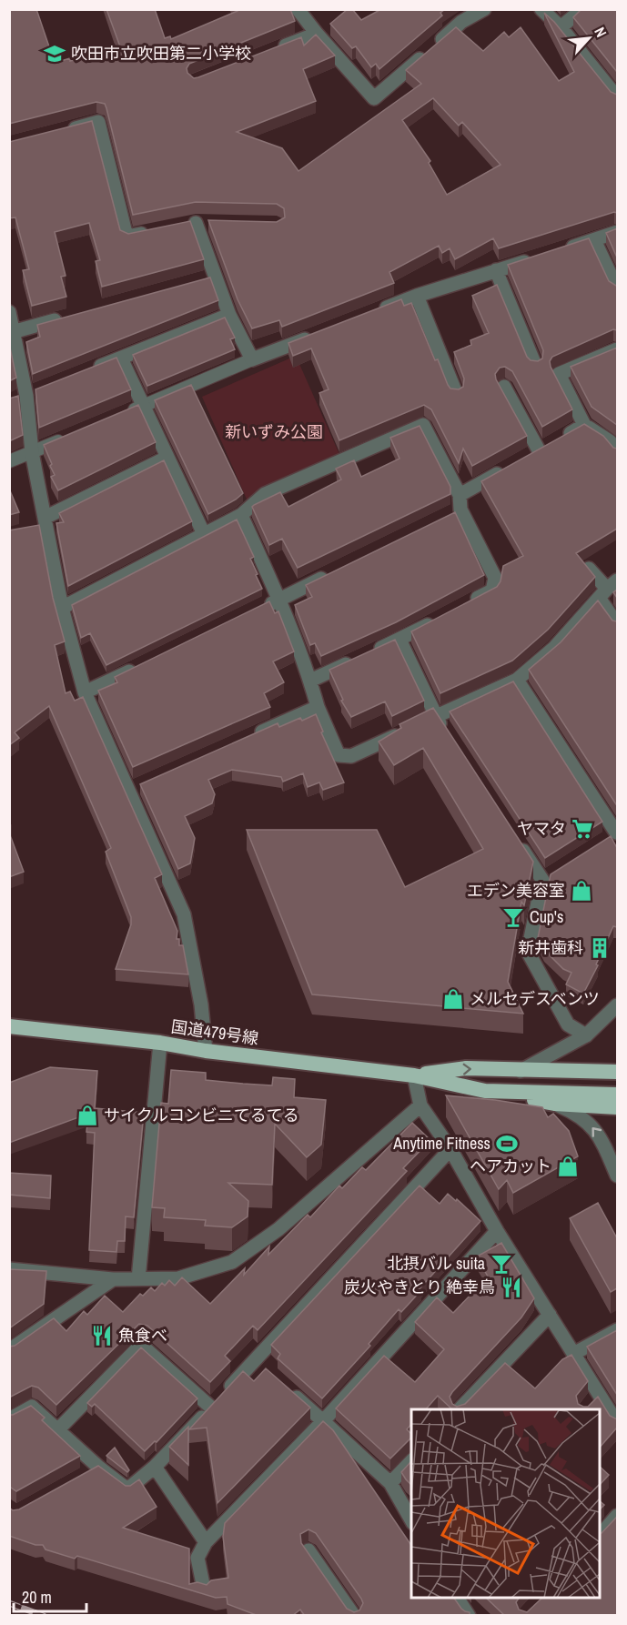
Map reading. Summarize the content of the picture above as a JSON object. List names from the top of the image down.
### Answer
{
  "streets": {
    "highway": ["国道479号線"]
  },
  "parks": ["新いずみ公園"],
  "places": {
    "school or university": ["吹田市立吹田第二小学校"],
    "supermarket": ["ヤマタ"],
    "shop": [
      "エデン美容室",
      "メルセデスベンツ",
      "サイクルコンビニてるてる",
      "ヘアカット"
    ],
    "bar": ["Cup's", "北摂バル suita"],
    "building": ["新井歯科"],
    "sports": ["Anytime Fitness"],
    "restaurant": ["炭火やきとり 絶幸鳥", "魚食べ"]
  },
  "scale_bar": "20 m",
  "north": "top right"
}
